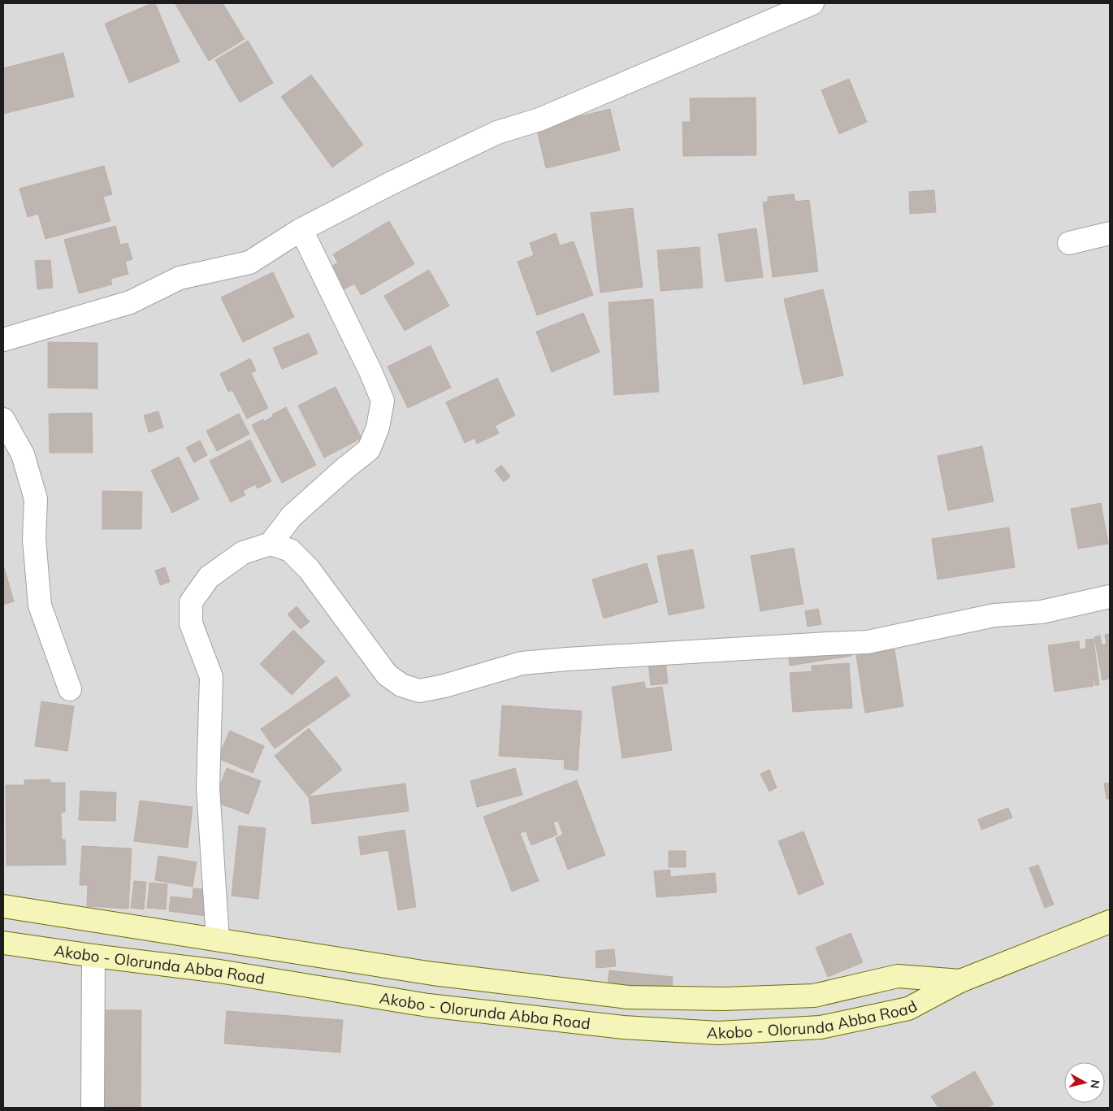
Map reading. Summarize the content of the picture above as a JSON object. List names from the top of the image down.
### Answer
{
  "streets": {
    "main road": ["Akobo - Olorunda Abba Road"]
  },
  "north": "right"
}
